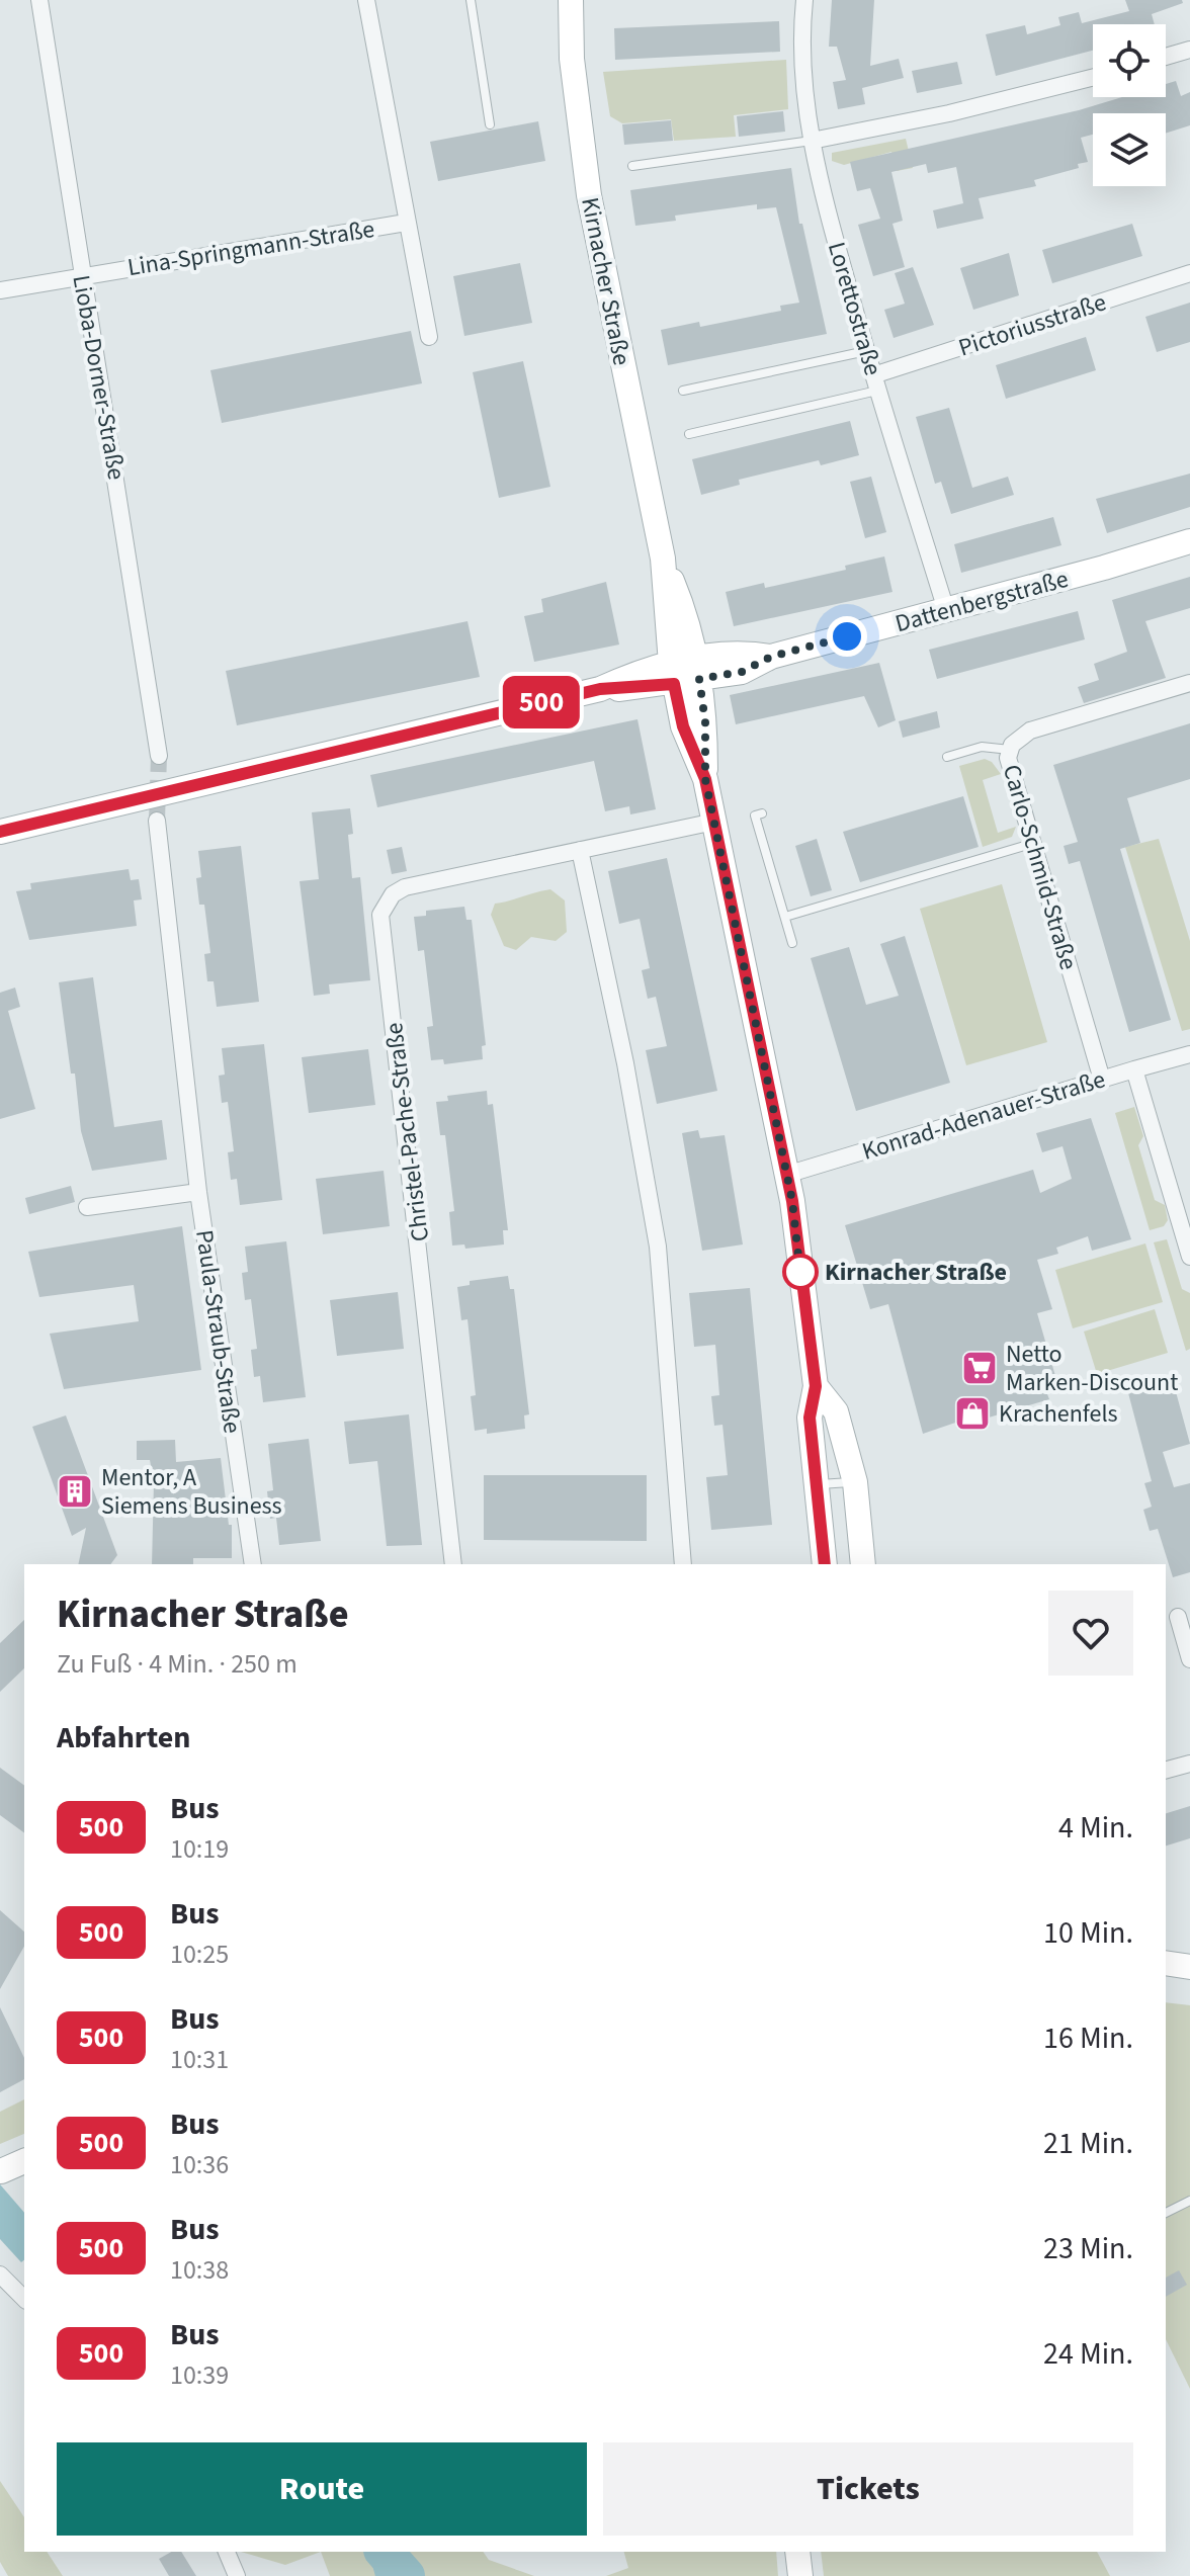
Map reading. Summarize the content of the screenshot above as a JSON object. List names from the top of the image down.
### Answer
{
  "streets": {
    "main road": ["Kirnacher Straße", "Dattenbergstraße"],
    "street": [
      "Lina-Springmann-Straße",
      "Lorettostraße",
      "Pictoriusstraße",
      "Lioba-Dorner-Straße",
      "Carlo-Schmid-Straße",
      "Konrad-Adenauer-Straße",
      "Christel-Pache-Straße",
      "Paula-Straub-Straße"
    ]
  },
  "crossings": [
    ["Lina-Springmann-Straße", "Lioba-Dorner-Straße"],
    ["Kirnacher Straße", "Dattenbergstraße"],
    ["Kirnacher Straße", "Konrad-Adenauer-Straße"],
    ["Kirnacher Straße", "Christel-Pache-Straße"],
    ["Lorettostraße", "Pictoriusstraße"],
    ["Lorettostraße", "Dattenbergstraße"],
    ["Carlo-Schmid-Straße", "Konrad-Adenauer-Straße"]
  ],
  "places": {
    "other": ["Kirnacher Straße"],
    "supermarket": ["Netto Marken-Discount"],
    "shop": ["Krachenfels"],
    "building": ["Mentor, A Siemens Business"]
  },
  "lines": ["bus line 500"],
  "page": {
    "on_map": "500",
    "heading": [
      ["Kirnacher Straße", "Zu Fuß · 4 Min. · 250 m"],
      "Abfahrten"
    ],
    "list": [
      {
        "mark": "500",
        "name": "Bus",
        "note": "10:19",
        "value": "4 Min."
      },
      {
        "mark": "500",
        "name": "Bus",
        "note": "10:25",
        "value": "10 Min."
      },
      {
        "mark": "500",
        "name": "Bus",
        "note": "10:31",
        "value": "16 Min."
      },
      {
        "mark": "500",
        "name": "Bus",
        "note": "10:36",
        "value": "21 Min."
      },
      {
        "mark": "500",
        "name": "Bus",
        "note": "10:38",
        "value": "23 Min."
      },
      {
        "mark": "500",
        "name": "Bus",
        "note": "10:39",
        "value": "24 Min."
      }
    ],
    "buttons": ["Route", "Tickets"]
  }
}
